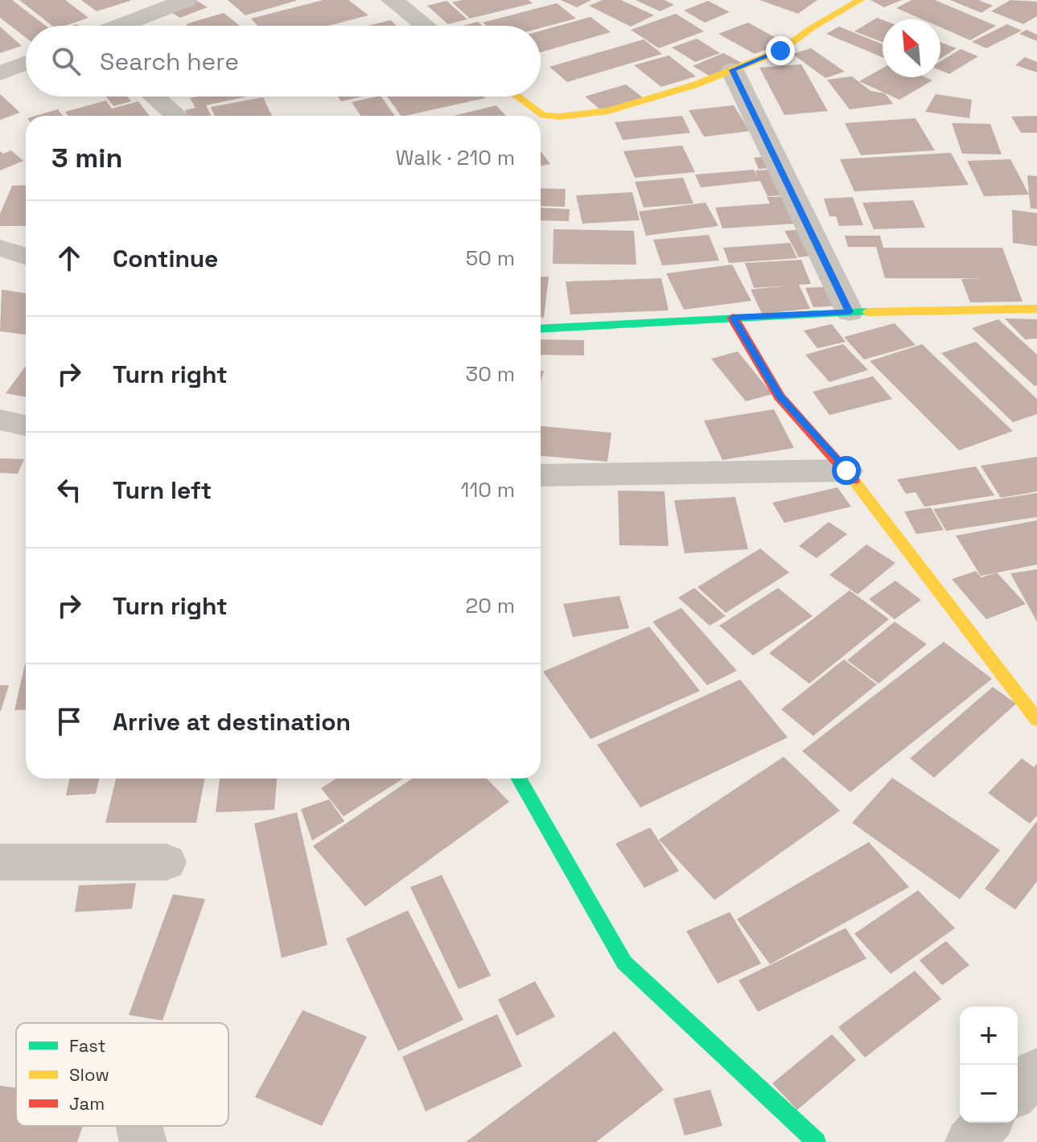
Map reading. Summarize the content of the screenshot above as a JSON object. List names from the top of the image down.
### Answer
{
  "legend": ["Fast", "Slow", "Jam"],
  "north": "top left",
  "page": {
    "search": "Search here",
    "heading": ["3 min", "Walk · 210 m"],
    "list": [
      ["Continue", "50 m"],
      ["Turn right", "30 m"],
      ["Turn left", "110 m"],
      ["Turn right", "20 m"],
      "Arrive at destination"
    ],
    "map_buttons": ["+", "−"]
  }
}
